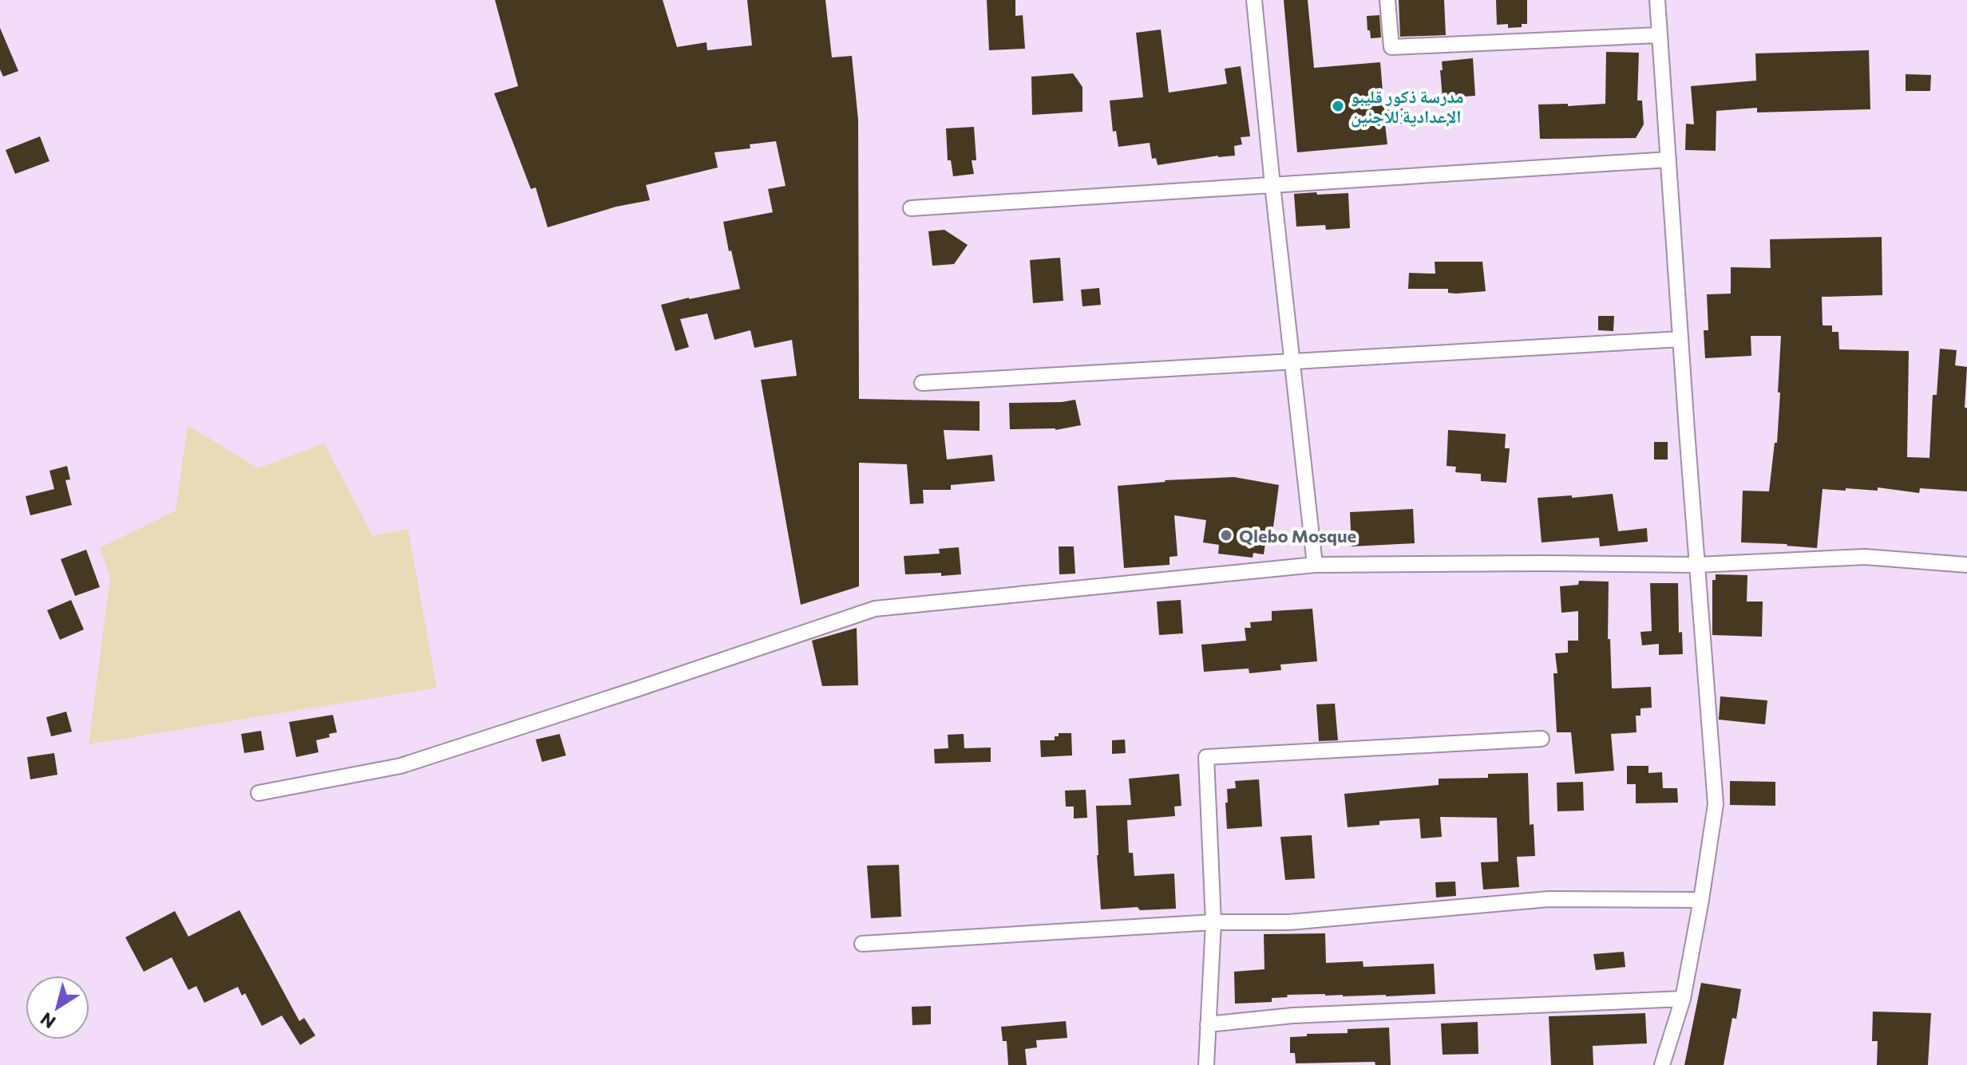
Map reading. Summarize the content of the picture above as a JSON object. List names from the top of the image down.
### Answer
{
  "places": ["مدرسة ذكور قليبو الإعدادية للاجئين", "Qlebo Mosque"],
  "north": "bottom left"
}
